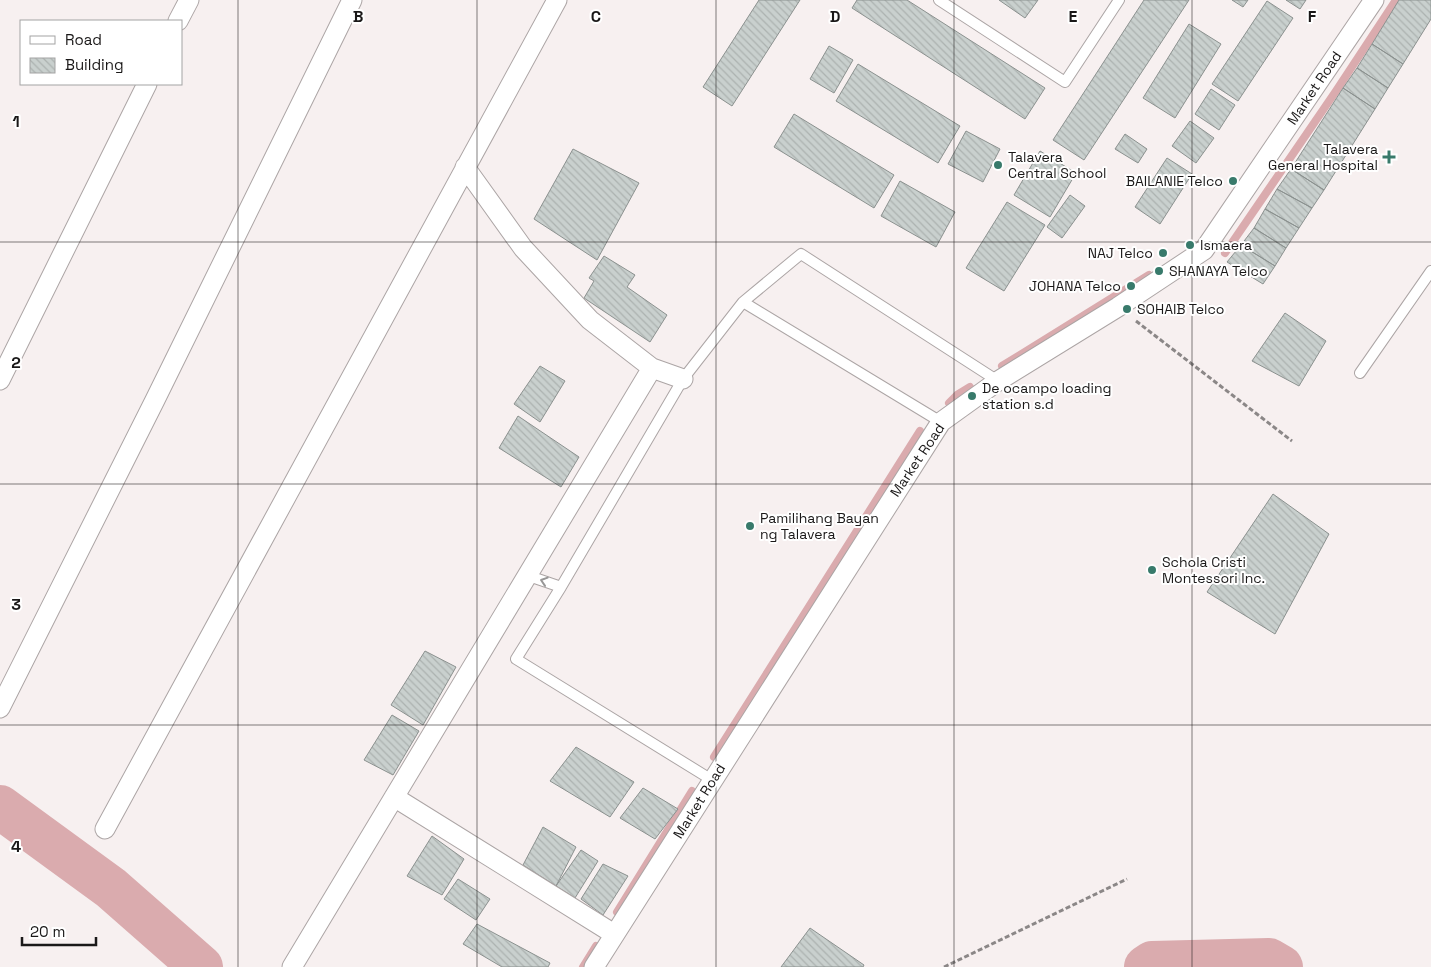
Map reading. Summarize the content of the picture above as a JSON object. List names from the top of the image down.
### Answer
{
  "streets": {
    "street": ["Market Road"]
  },
  "places": {
    "health": ["Talavera General Hospital"],
    "other": [
      "Talavera Central School",
      "BAILANIE Telco",
      "Ismaera",
      "NAJ Telco",
      "SHANAYA Telco",
      "JOHANA Telco",
      "SOHAIB Telco",
      "De ocampo loading station s.d",
      "Pamilihang Bayan ng Talavera",
      "Schola Cristi Montessori Inc."
    ]
  },
  "legend": ["Road", "Building"],
  "scale_bar": "20 m",
  "grid": {
    "columns": [
      "B",
      "C",
      "D",
      "E",
      "F"
    ],
    "rows": [
      "1",
      "2",
      "3",
      "4"
    ]
  }
}
